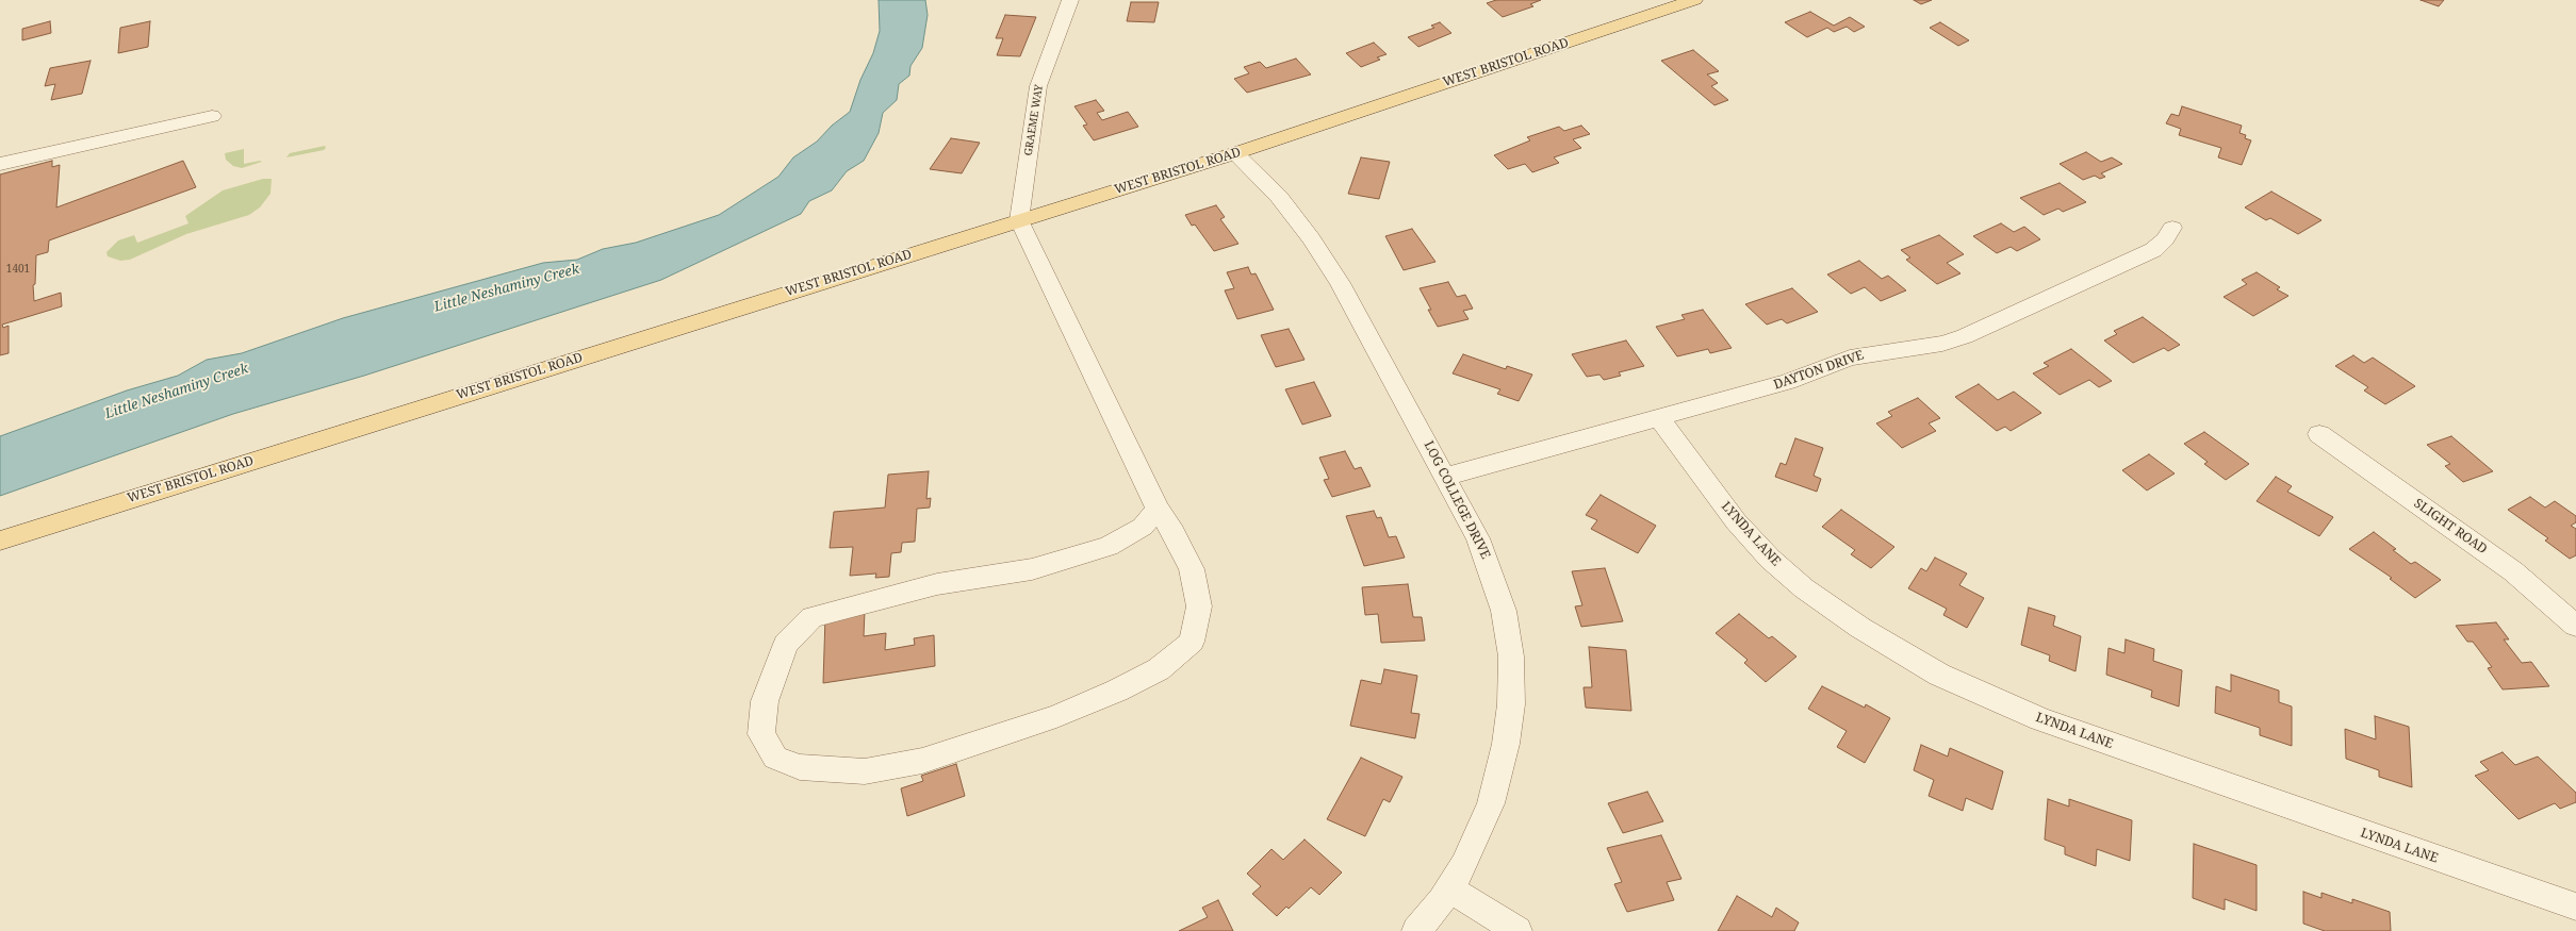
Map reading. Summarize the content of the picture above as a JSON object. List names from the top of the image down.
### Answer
{
  "streets": {
    "main road": ["WEST BRISTOL ROAD"],
    "street": [
      "GRAEME WAY",
      "DAYTON DRIVE",
      "LOG COLLEGE DRIVE",
      "SLIGHT ROAD",
      "LYNDA LANE"
    ]
  },
  "crossings": [
    ["WEST BRISTOL ROAD", "GRAEME WAY"],
    ["WEST BRISTOL ROAD", "LOG COLLEGE DRIVE"],
    ["DAYTON DRIVE", "LOG COLLEGE DRIVE"],
    ["DAYTON DRIVE", "LYNDA LANE"]
  ],
  "water": ["Little Neshaminy Creek"],
  "house_numbers": ["1401"]
}
